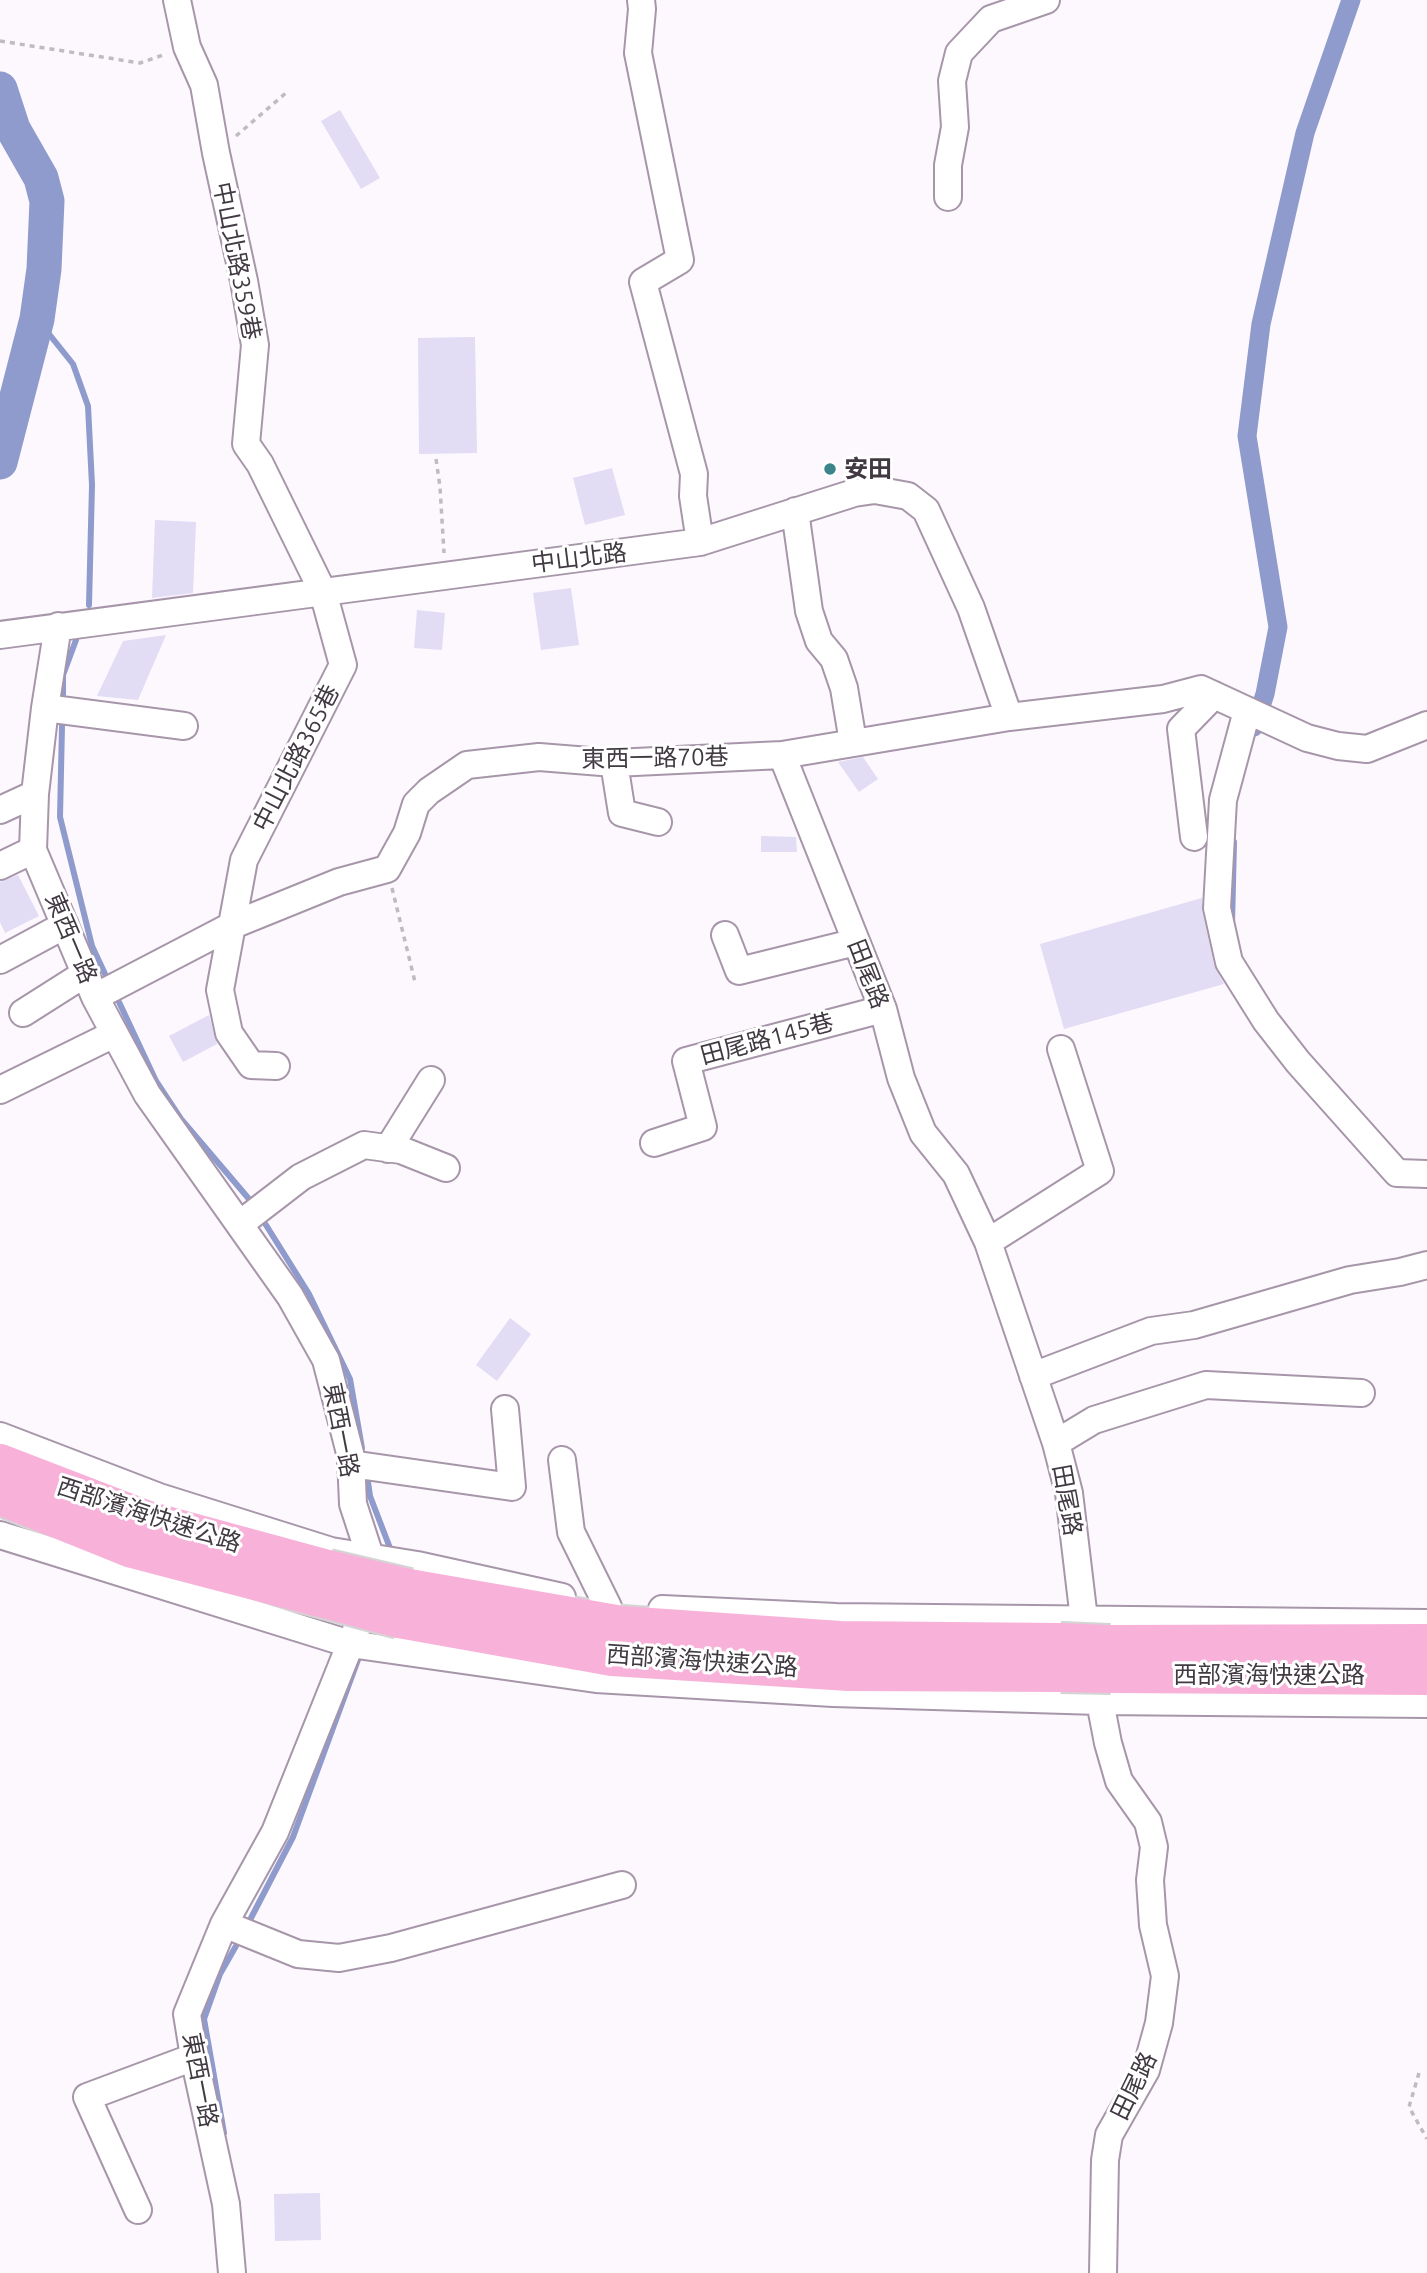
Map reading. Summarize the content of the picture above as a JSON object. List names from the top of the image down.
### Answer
{
  "streets": {
    "highway": ["西部濱海快速公路"],
    "street": [
      "中山北路359巷",
      "中山北路",
      "中山北路365巷",
      "東西一路70巷",
      "東西一路",
      "田尾路",
      "田尾路145巷"
    ]
  },
  "crossings": [
    ["中山北路359巷", "中山北路"],
    ["中山北路359巷", "中山北路365巷"],
    ["中山北路", "中山北路365巷"],
    ["中山北路", "東西一路70巷"],
    ["中山北路", "東西一路"],
    ["東西一路70巷", "田尾路"],
    ["田尾路", "田尾路145巷"],
    ["田尾路", "西部濱海快速公路"]
  ],
  "places": ["安田"]
}
